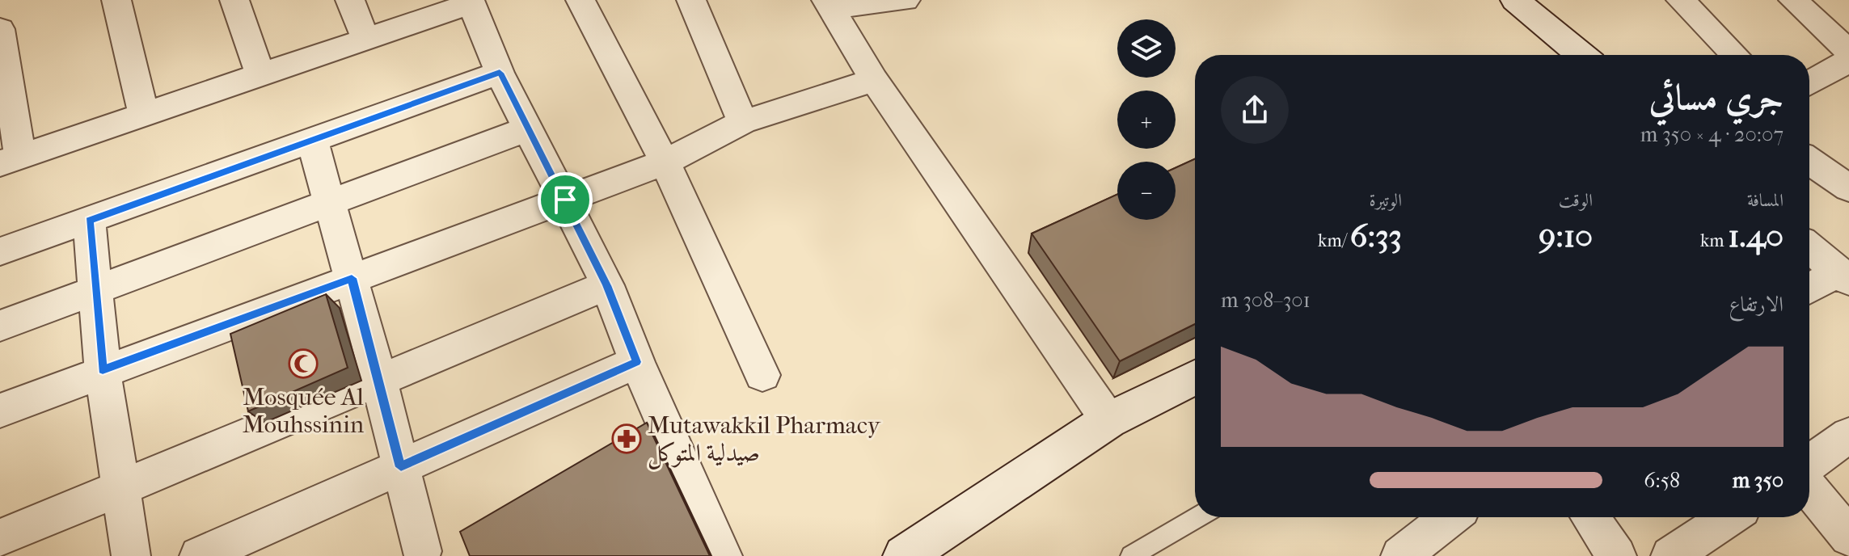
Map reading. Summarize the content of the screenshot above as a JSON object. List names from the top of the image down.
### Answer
{
  "places": {
    "mosque": ["Mosquée Al Mouhssinin"],
    "pharmacy": ["Mutawakkil Pharmacy صيدلية المتوكل"]
  },
  "page": {
    "map_buttons": ["+", "−"],
    "heading": ["جري مسائي", "20:07 · 4 × 350 m"],
    "stats": [
      ["المسافة", "1.40 km"],
      ["الوقت", "9:10"],
      ["الوتيرة", "6:33 /km"]
    ],
    "chart": ["الارتفاع", "301–308 m"],
    "list": [
      {
        "name": "350 m",
        "note": "6:58"
      }
    ]
  }
}
